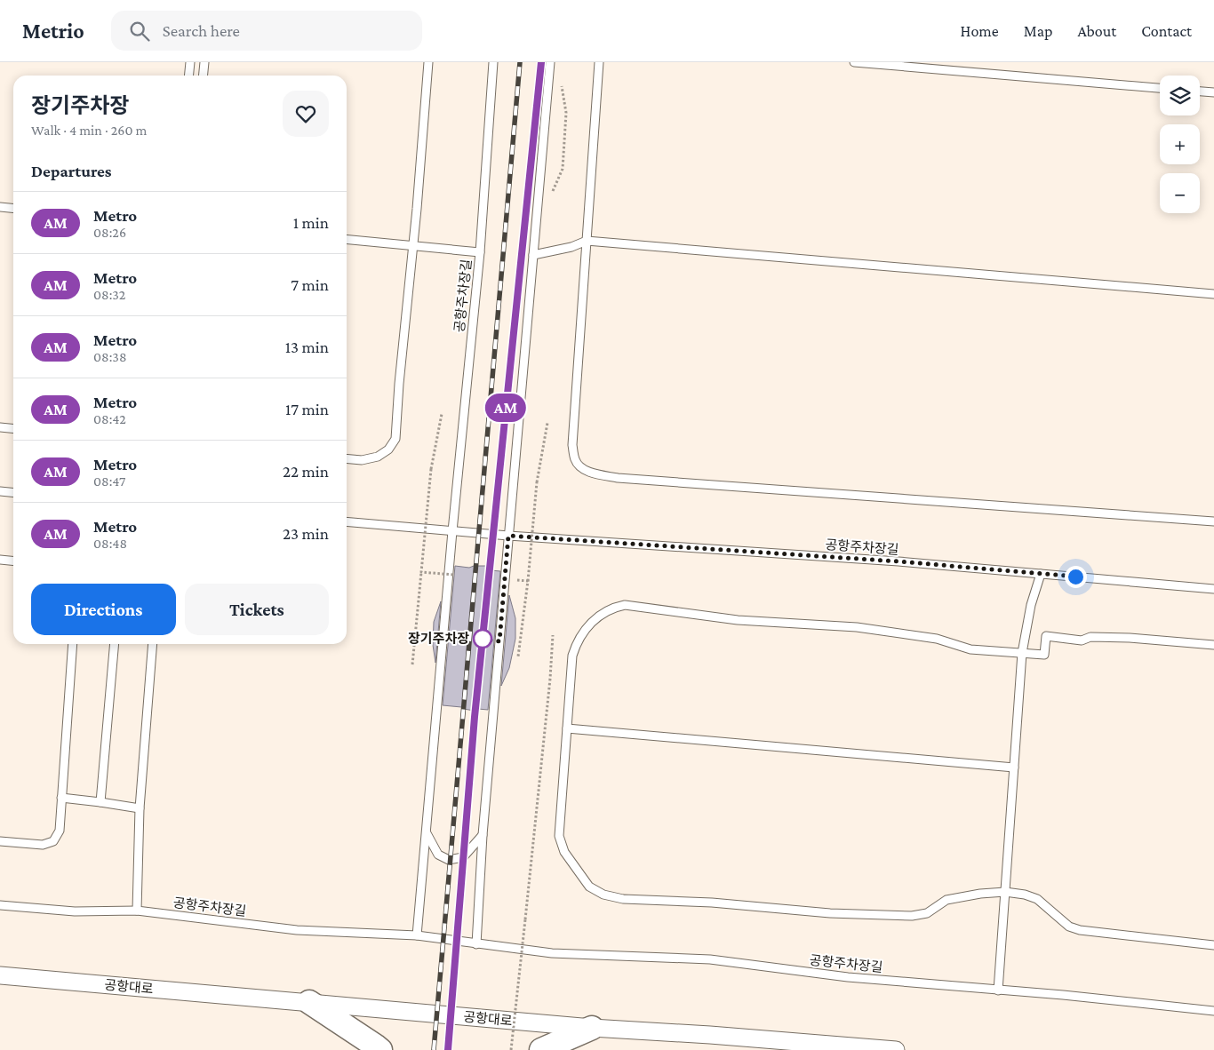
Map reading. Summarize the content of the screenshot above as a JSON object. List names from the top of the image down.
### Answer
{
  "streets": {
    "street": ["공항대로"],
    "lane": ["공항주차장길"]
  },
  "places": ["장기주차장"],
  "lines": ["metro line AM"],
  "page": {
    "header": "Metrio",
    "search": "Search here",
    "nav": [
      "Home",
      "Map",
      "About",
      "Contact"
    ],
    "on_map": "AM",
    "map_buttons": ["+", "−"],
    "heading": [
      ["장기주차장", "Walk · 4 min · 260 m"],
      "Departures"
    ],
    "list": [
      {
        "mark": "AM",
        "name": "Metro",
        "note": "08:26",
        "value": "1 min"
      },
      {
        "mark": "AM",
        "name": "Metro",
        "note": "08:32",
        "value": "7 min"
      },
      {
        "mark": "AM",
        "name": "Metro",
        "note": "08:38",
        "value": "13 min"
      },
      {
        "mark": "AM",
        "name": "Metro",
        "note": "08:42",
        "value": "17 min"
      },
      {
        "mark": "AM",
        "name": "Metro",
        "note": "08:47",
        "value": "22 min"
      },
      {
        "mark": "AM",
        "name": "Metro",
        "note": "08:48",
        "value": "23 min"
      }
    ],
    "buttons": ["Directions", "Tickets"]
  }
}
